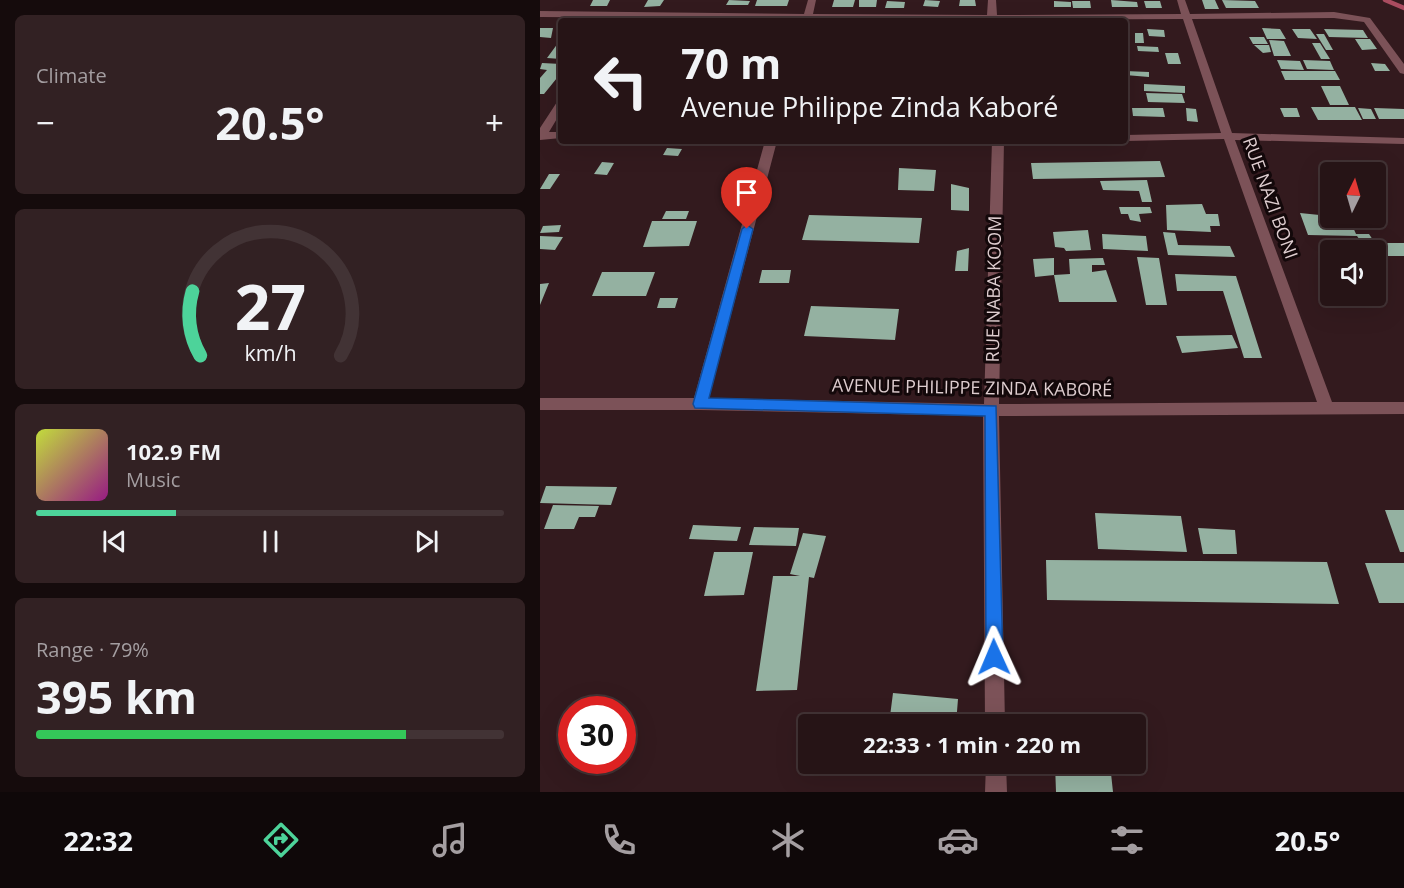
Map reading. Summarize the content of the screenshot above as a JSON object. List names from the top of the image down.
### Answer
{
  "streets": {
    "street": ["RUE NAZI BONI", "RUE NABA KOOM", "AVENUE PHILIPPE ZINDA KABORÉ"]
  },
  "crossings": [
    ["RUE NAZI BONI", "AVENUE PHILIPPE ZINDA KABORÉ"],
    ["RUE NABA KOOM", "AVENUE PHILIPPE ZINDA KABORÉ"]
  ],
  "north": "top",
  "page": {
    "tile": [
      "Climate",
      ["Range · 79%", "395 km"]
    ],
    "turn": ["70 m", "Avenue Philippe Zinda Kaboré"],
    "heat": ["−", "20.5°", "+"],
    "song": ["102.9 FM", "Music"],
    "limit": "30",
    "trip": "22:33 · 1 min · 220 m",
    "tabs": ["22:32", "20.5°"],
    "gauge": ["27", "km/h"]
  }
}
